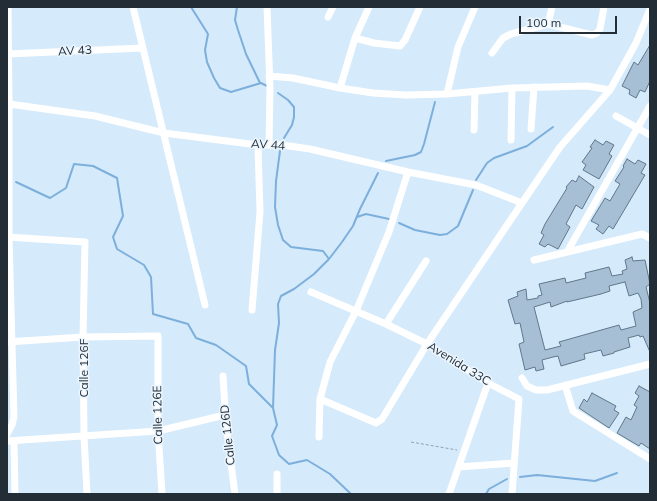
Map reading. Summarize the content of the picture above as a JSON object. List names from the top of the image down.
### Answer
{
  "streets": {
    "street": [
      "AV 43",
      "AV 44",
      "Avenida 33C",
      "Calle 126F",
      "Calle 126E",
      "Calle 126D"
    ]
  },
  "crossings": [
    ["Calle 126F", "Calle 126E"]
  ],
  "scale_bar": "100 m"
}
